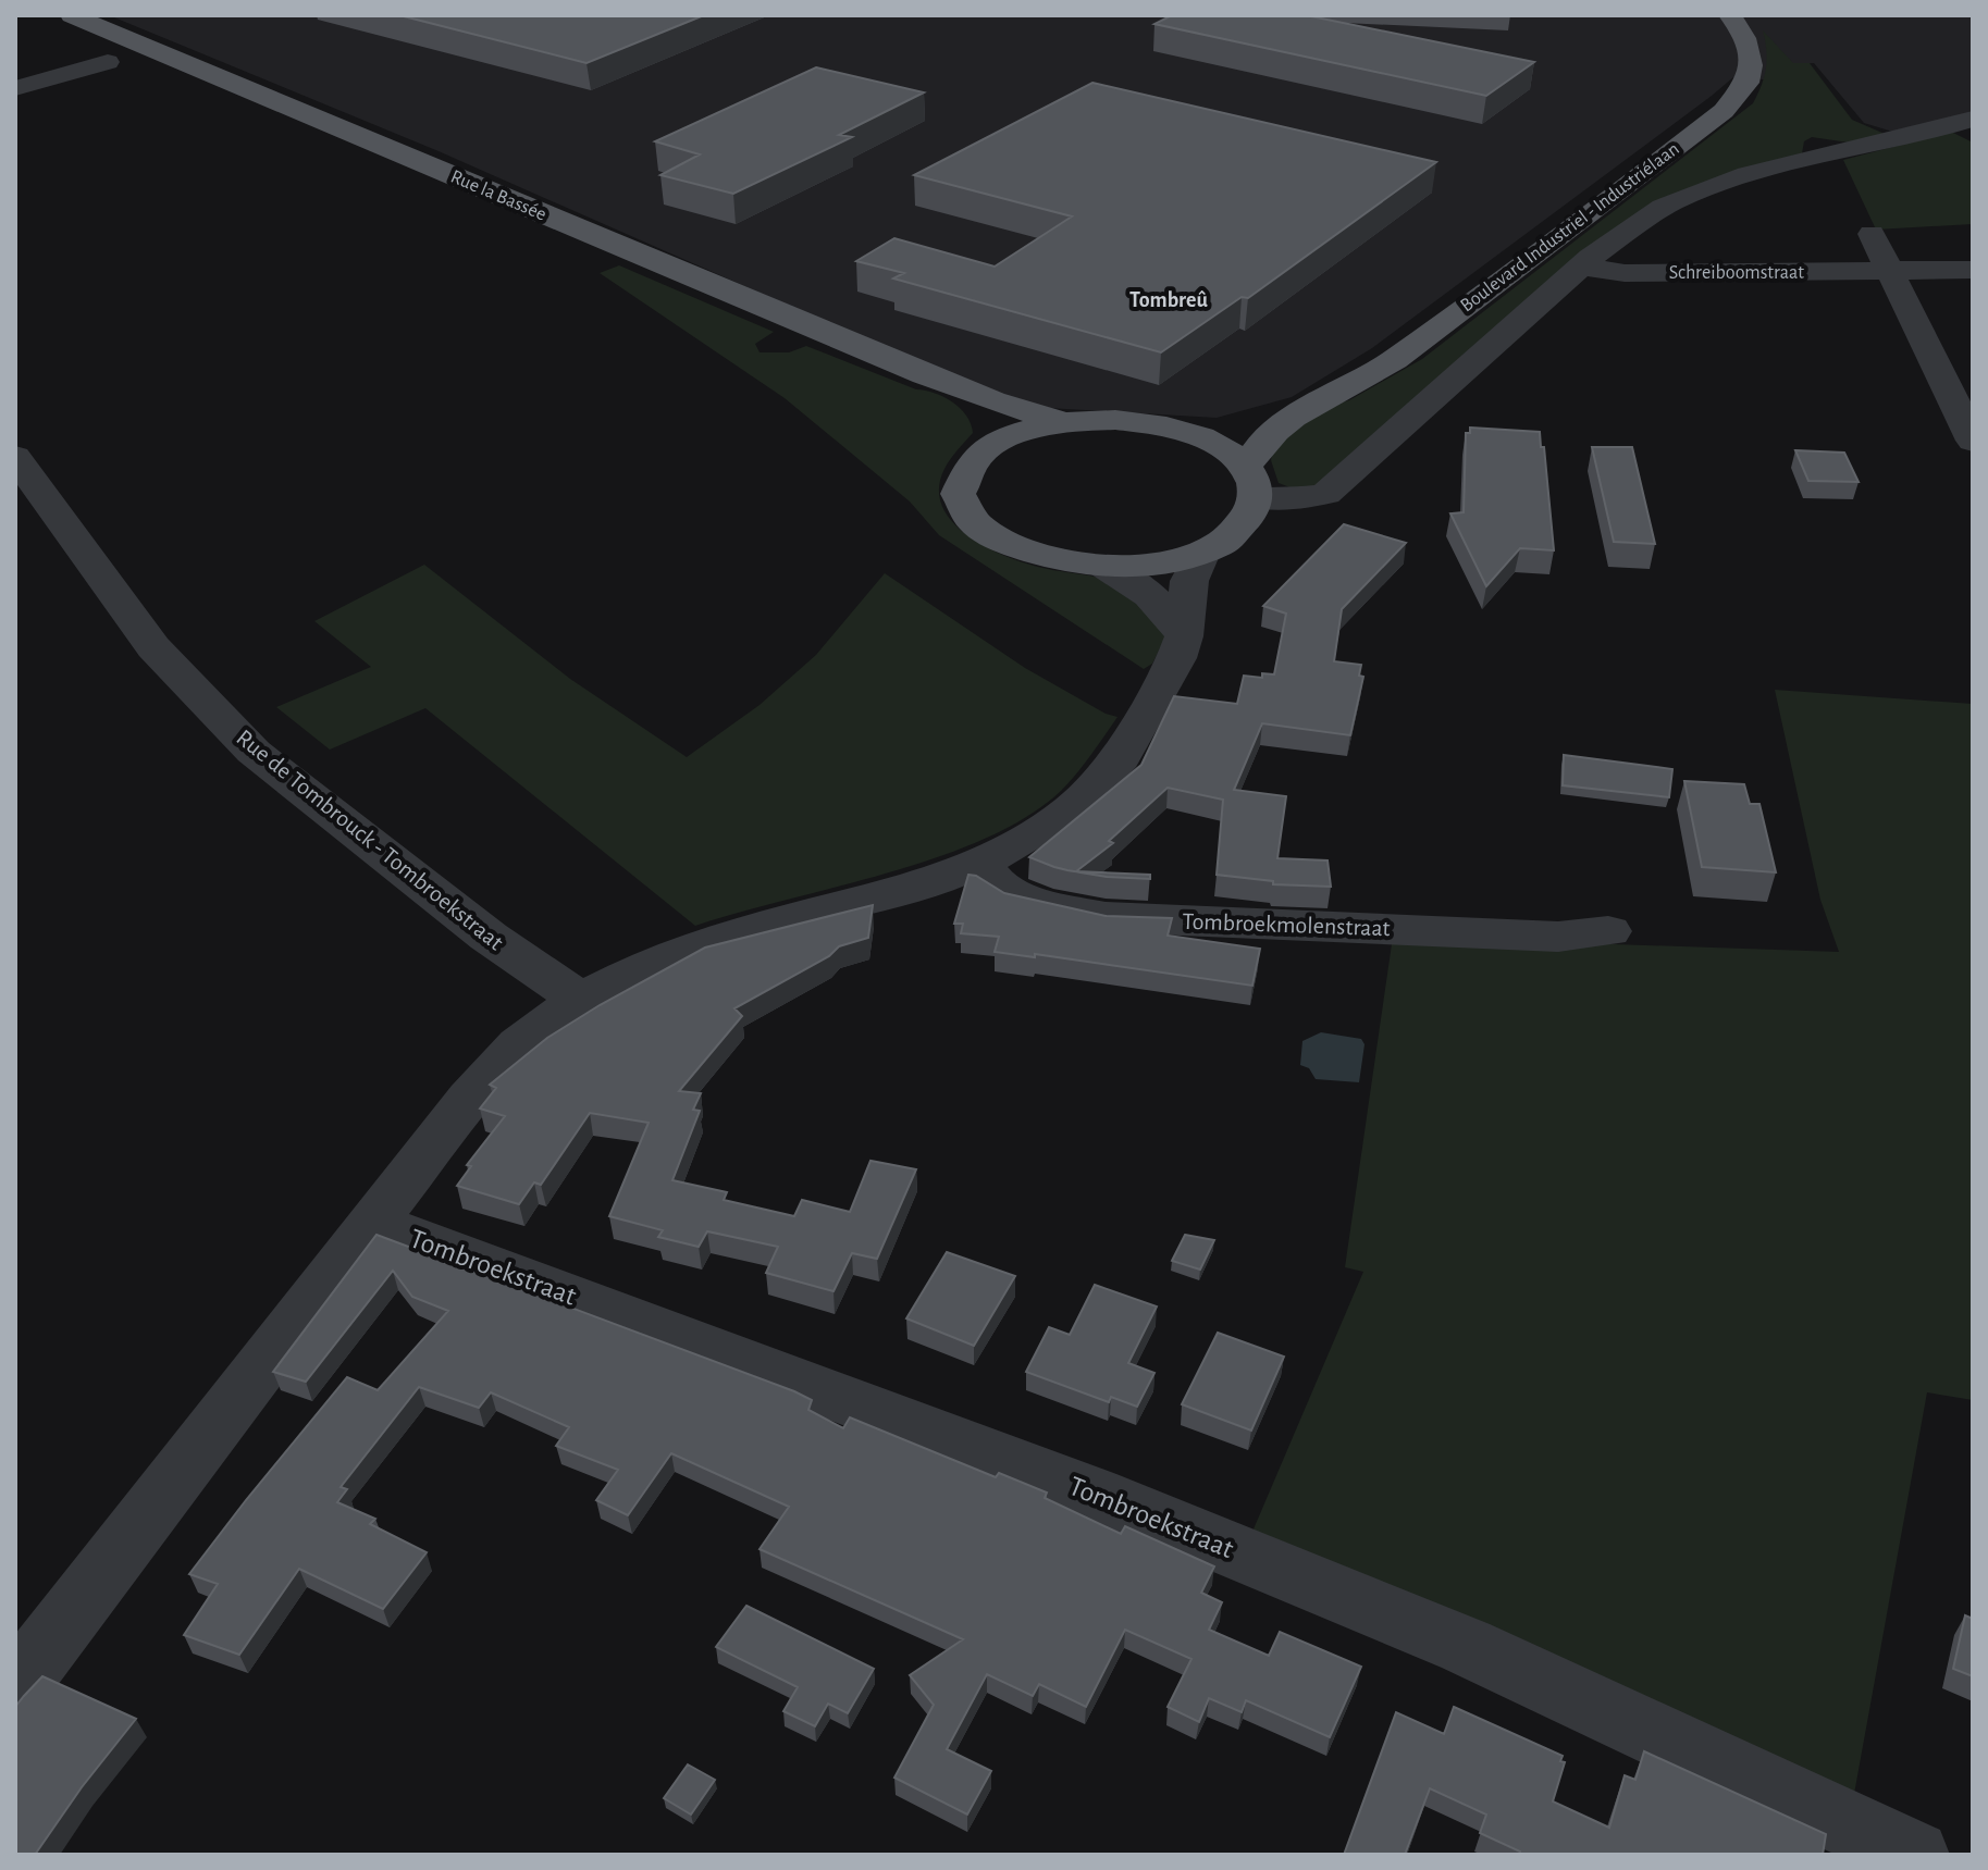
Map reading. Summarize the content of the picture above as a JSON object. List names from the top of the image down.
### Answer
{
  "streets": {
    "main road": ["Rue la Bassée", "Boulevard Industriel - Industriélaan"],
    "street": [
      "Schreiboomstraat",
      "Rue de Tombrouck - Tombroekstraat",
      "Tombroekmolenstraat",
      "Tombroekstraat"
    ]
  },
  "crossings": [
    ["Rue la Bassée", "Boulevard Industriel - Industriélaan"]
  ],
  "districts": ["Tombreû"]
}
